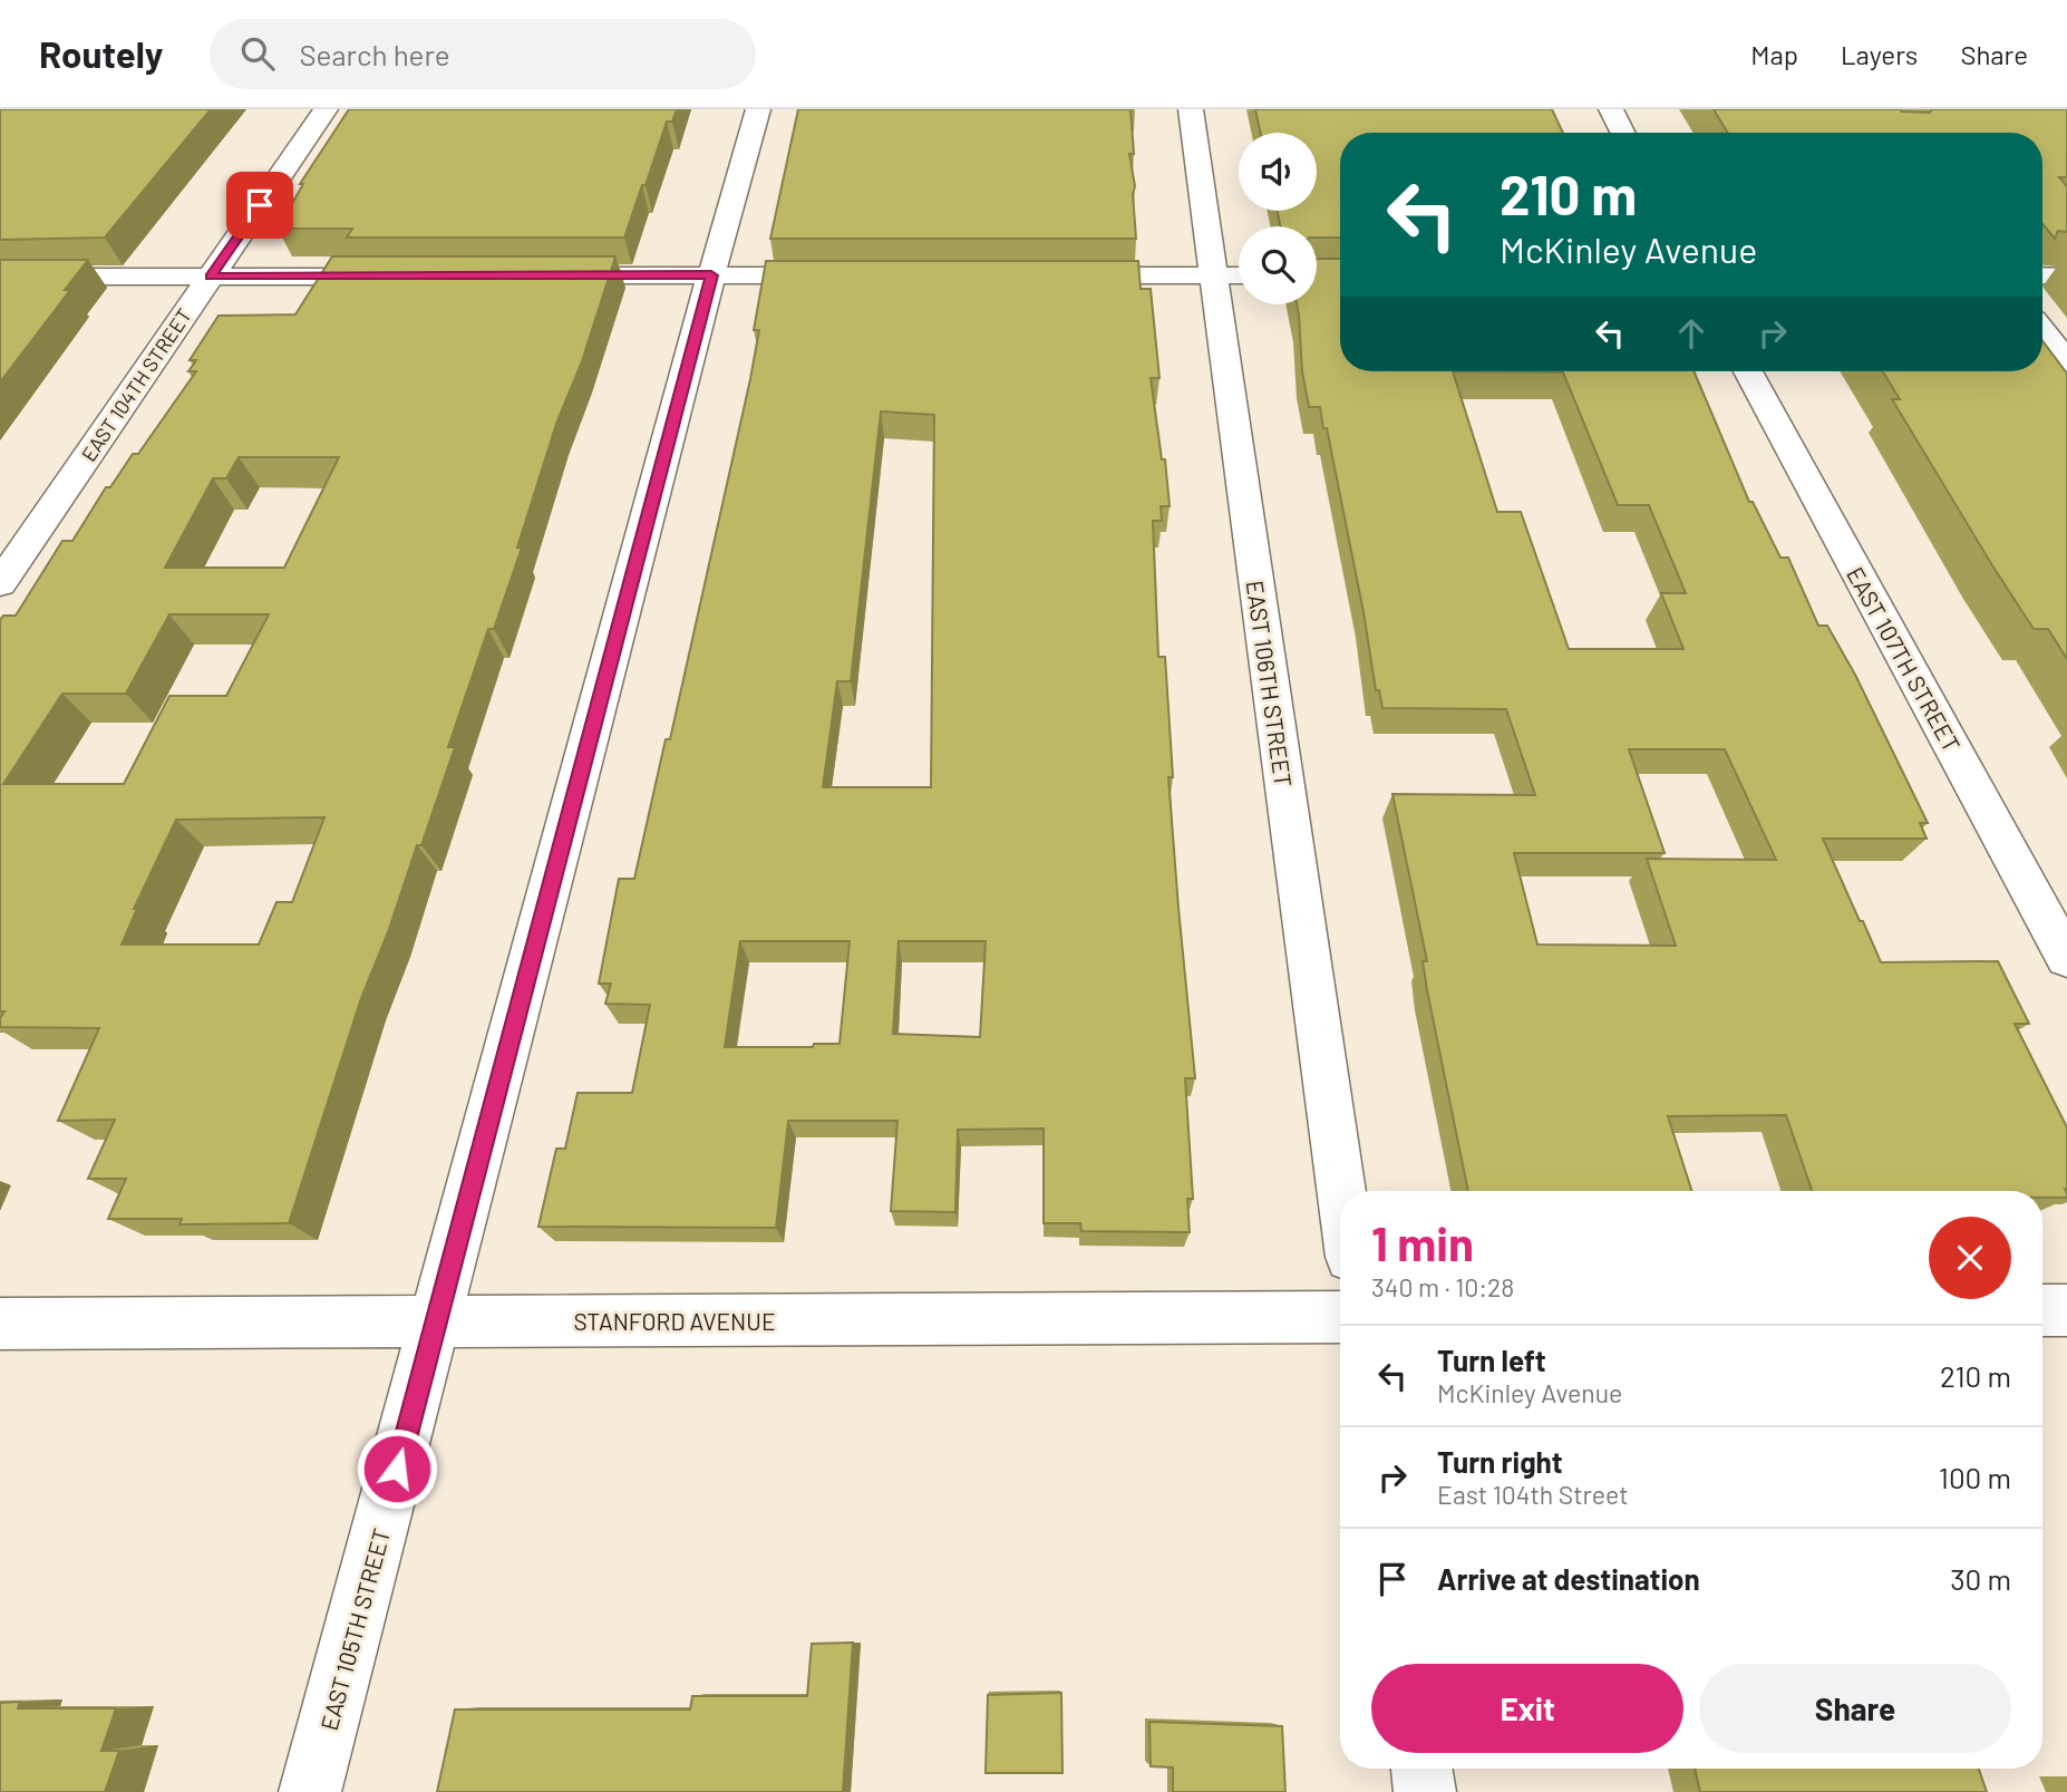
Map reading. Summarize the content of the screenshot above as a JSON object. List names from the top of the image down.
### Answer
{
  "streets": {
    "street": [
      "EAST 104TH STREET",
      "EAST 107TH STREET",
      "EAST 106TH STREET",
      "STANFORD AVENUE",
      "EAST 105TH STREET"
    ]
  },
  "crossings": [
    ["STANFORD AVENUE", "EAST 105TH STREET"]
  ],
  "page": {
    "header": "Routely",
    "search": "Search here",
    "nav": ["Map", "Layers", "Share"],
    "turn": ["210 m", "McKinley Avenue"],
    "heading": ["1 min", "340 m · 10:28"],
    "list": [
      {
        "name": "Turn left",
        "note": "McKinley Avenue",
        "value": "210 m"
      },
      {
        "name": "Turn right",
        "note": "East 104th Street",
        "value": "100 m"
      },
      {
        "name": "Arrive at destination",
        "value": "30 m"
      }
    ],
    "buttons": ["Exit", "Share"]
  }
}
